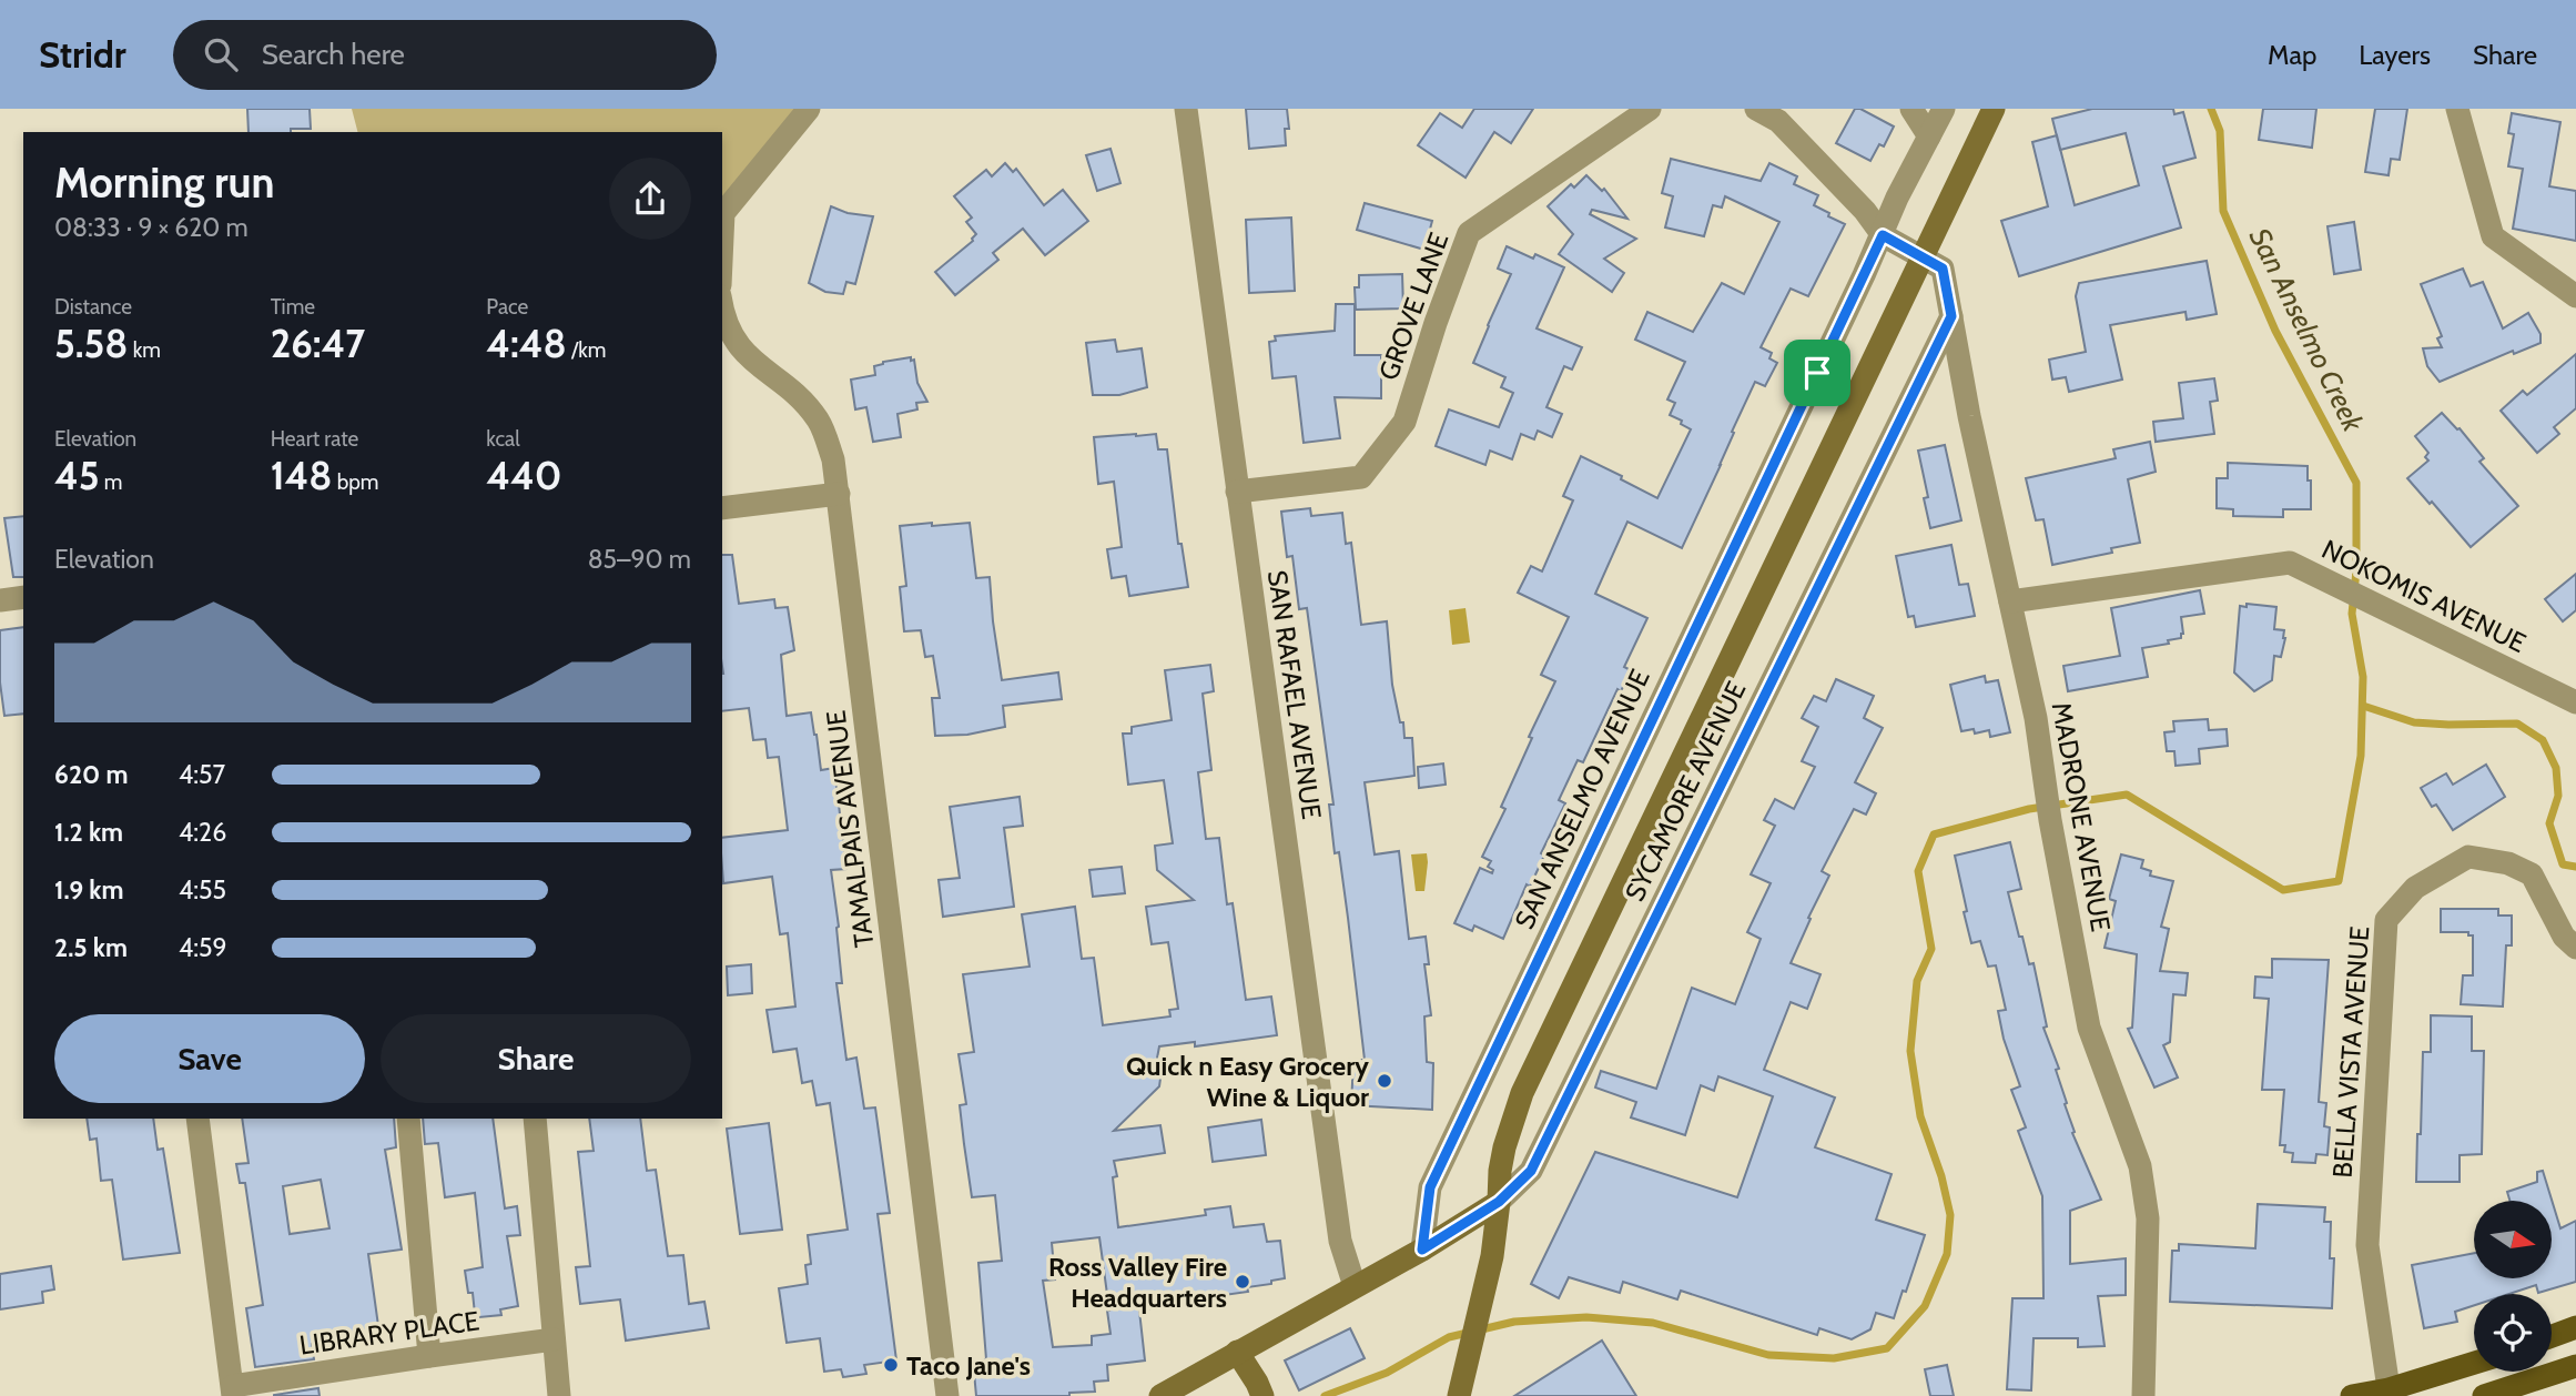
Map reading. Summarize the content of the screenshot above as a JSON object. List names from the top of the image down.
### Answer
{
  "streets": {
    "main road": ["SYCAMORE AVENUE"],
    "street": [
      "GROVE LANE",
      "NOKOMIS AVENUE",
      "SAN RAFAEL AVENUE",
      "SAN ANSELMO AVENUE",
      "MADRONE AVENUE",
      "TAMALPAIS AVENUE",
      "BELLA VISTA AVENUE",
      "LIBRARY PLACE"
    ]
  },
  "crossings": [
    ["GROVE LANE", "SAN RAFAEL AVENUE"],
    ["NOKOMIS AVENUE", "MADRONE AVENUE"],
    ["SYCAMORE AVENUE", "SAN ANSELMO AVENUE"],
    ["SYCAMORE AVENUE", "MADRONE AVENUE"]
  ],
  "water": ["San Anselmo Creek"],
  "places": ["Quick n Easy Grocery Wine & Liquor", "Ross Valley Fire Headquarters", "Taco Jane's"],
  "north": "right",
  "page": {
    "header": "Stridr",
    "search": "Search here",
    "nav": ["Map", "Layers", "Share"],
    "heading": ["Morning run", "08:33 · 9 × 620 m"],
    "stats": [
      ["Distance", "5.58 km"],
      ["Time", "26:47"],
      ["Pace", "4:48 /km"],
      ["Elevation", "45 m"],
      ["Heart rate", "148 bpm"],
      ["kcal", "440"]
    ],
    "chart": ["Elevation", "85–90 m"],
    "list": [
      {
        "name": "620 m",
        "note": "4:57"
      },
      {
        "name": "1.2 km",
        "note": "4:26"
      },
      {
        "name": "1.9 km",
        "note": "4:55"
      },
      {
        "name": "2.5 km",
        "note": "4:59"
      }
    ],
    "buttons": ["Save", "Share"]
  }
}
